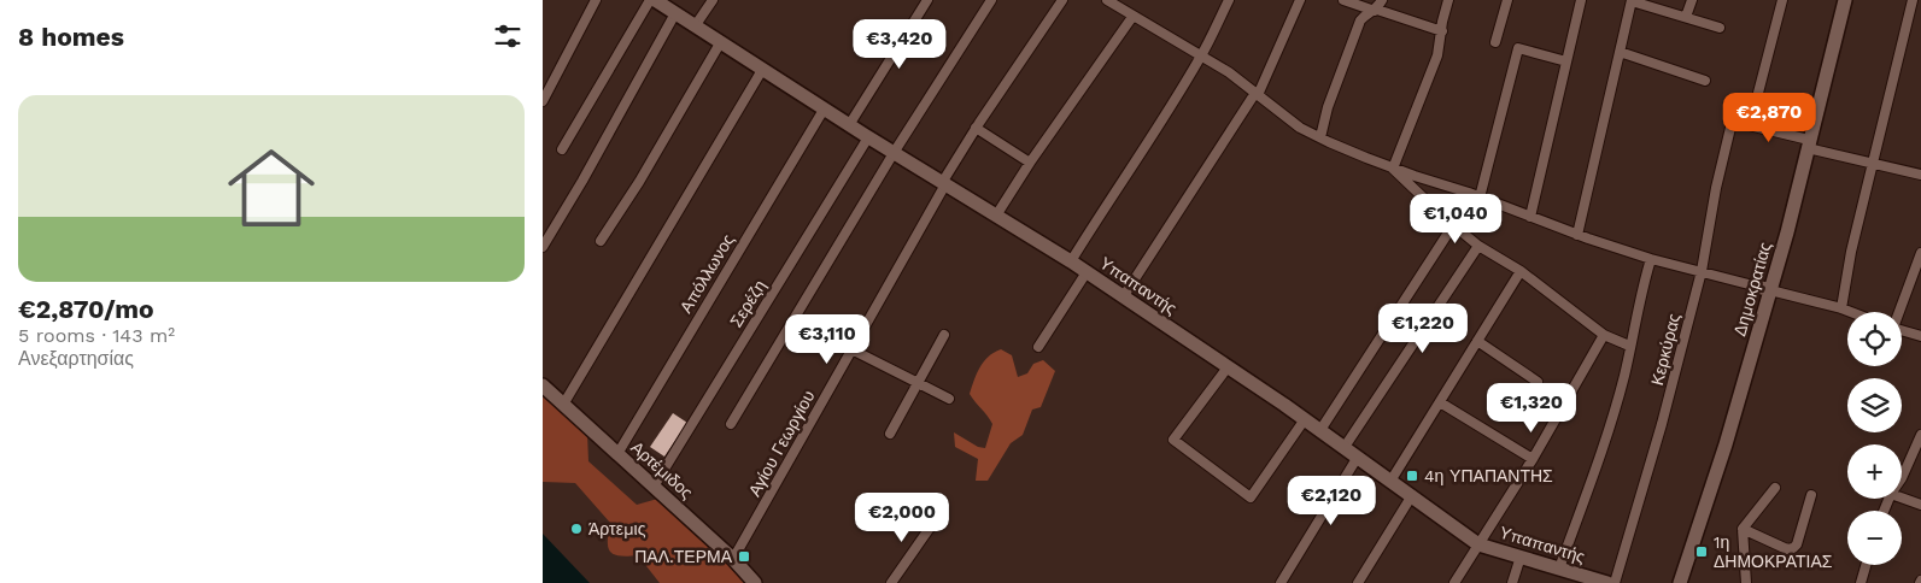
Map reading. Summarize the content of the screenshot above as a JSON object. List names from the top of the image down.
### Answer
{
  "streets": {
    "street": [
      "Απόλλωνος",
      "Υπαπαντής",
      "Δημοκρατίας",
      "Σερέζη",
      "Κερκύρας",
      "Αγίου Γεωργίου",
      "Αρτέμιδος"
    ]
  },
  "crossings": [
    ["Απόλλωνος", "Υπαπαντής"],
    ["Απόλλωνος", "Αρτέμιδος"],
    ["Υπαπαντής", "Σερέζη"],
    ["Υπαπαντής", "Αγίου Γεωργίου"],
    ["Σερέζη", "Αρτέμιδος"],
    ["Αγίου Γεωργίου", "Αρτέμιδος"]
  ],
  "places": {
    "transit": ["4η ΥΠΑΠΑΝΤΗΣ", "1η ΔΗΜΟΚΡΑΤΙΑΣ", "ΠΑΛ.ΤΕΡΜΑ"],
    "other": ["Άρτεμις"]
  },
  "page": {
    "heading": "8 homes",
    "price": [
      "€3,420",
      "€2,870",
      "€1,040",
      "€1,220",
      "€3,110",
      "€1,320",
      "€2,120",
      "€2,000"
    ],
    "list": [
      {
        "name": "€2,870/mo",
        "note": "5 rooms · 143 m² · Ανεξαρτησίας"
      }
    ],
    "map_buttons": ["+", "−"]
  }
}
